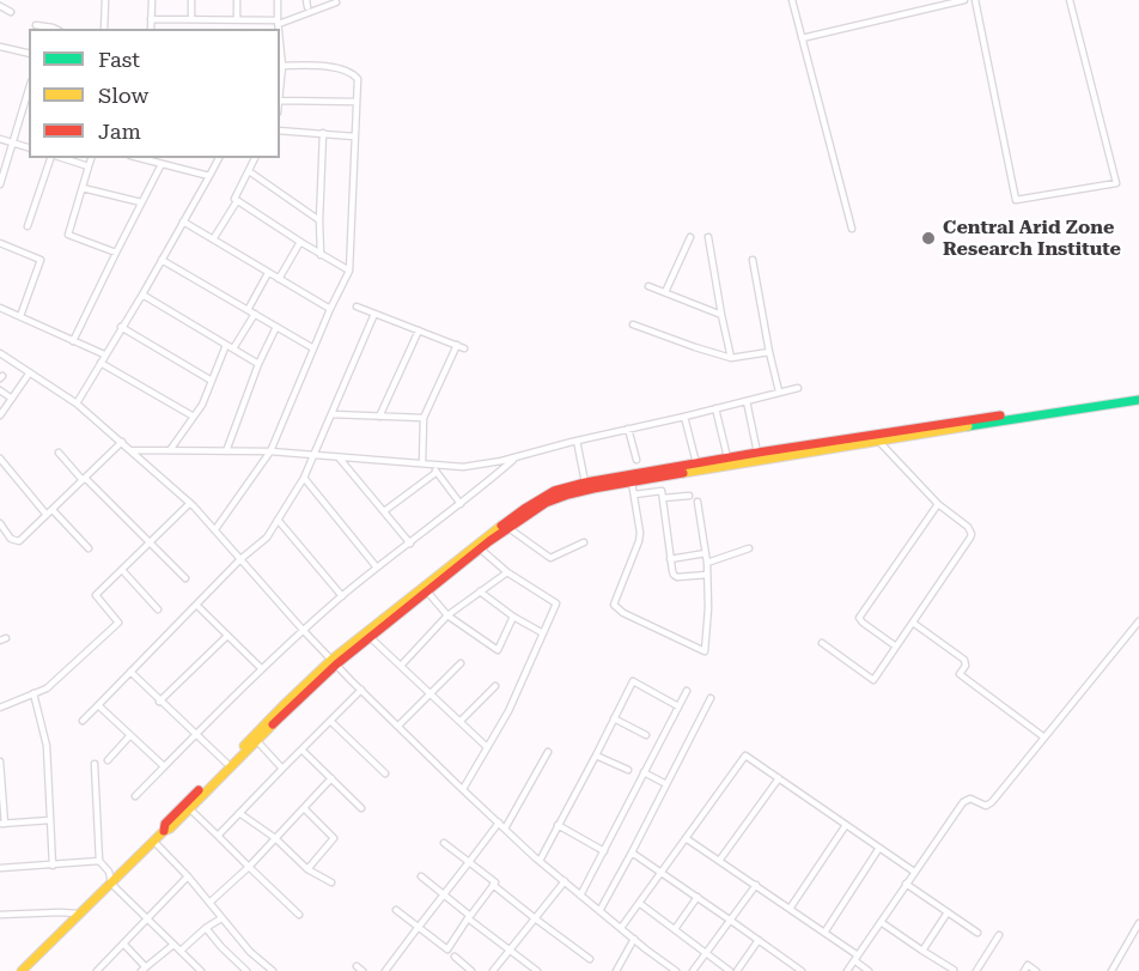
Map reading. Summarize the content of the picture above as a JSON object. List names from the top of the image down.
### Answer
{
  "places": ["Central Arid Zone Research Institute"],
  "legend": ["Fast", "Slow", "Jam"]
}
